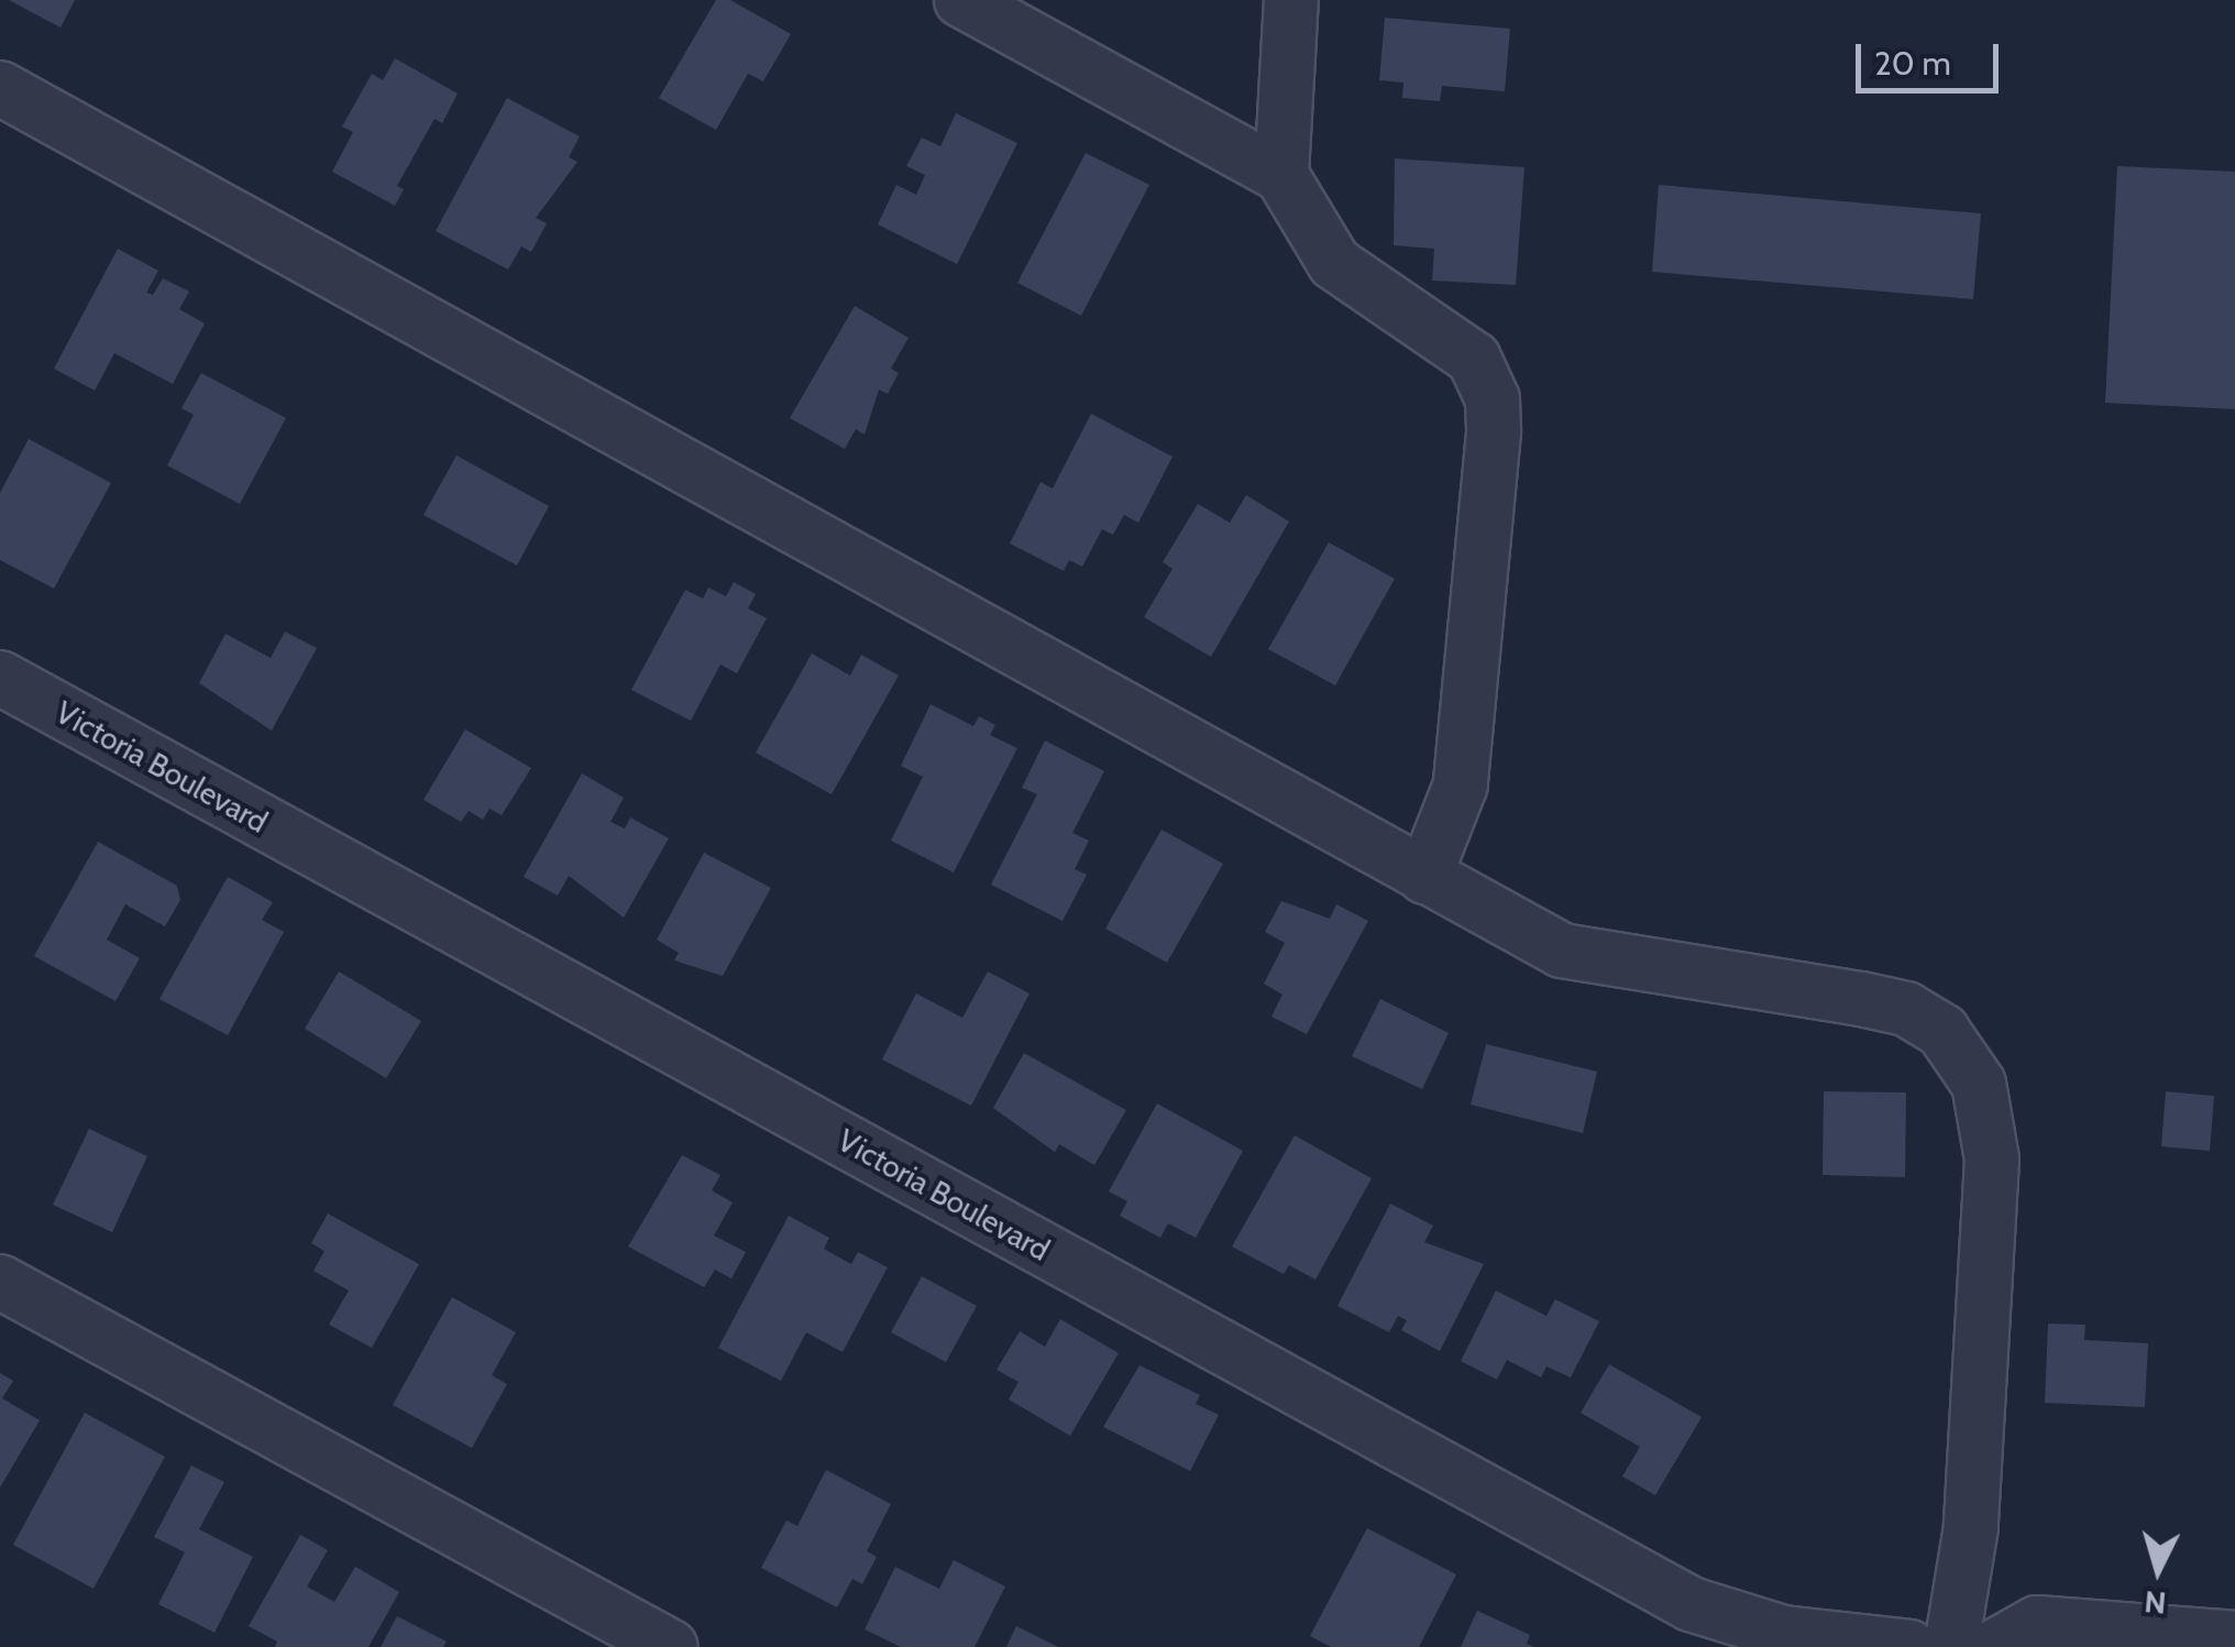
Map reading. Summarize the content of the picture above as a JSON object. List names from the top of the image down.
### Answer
{
  "streets": {
    "street": ["Victoria Boulevard"]
  },
  "scale_bar": "20 m",
  "north": "bottom"
}
